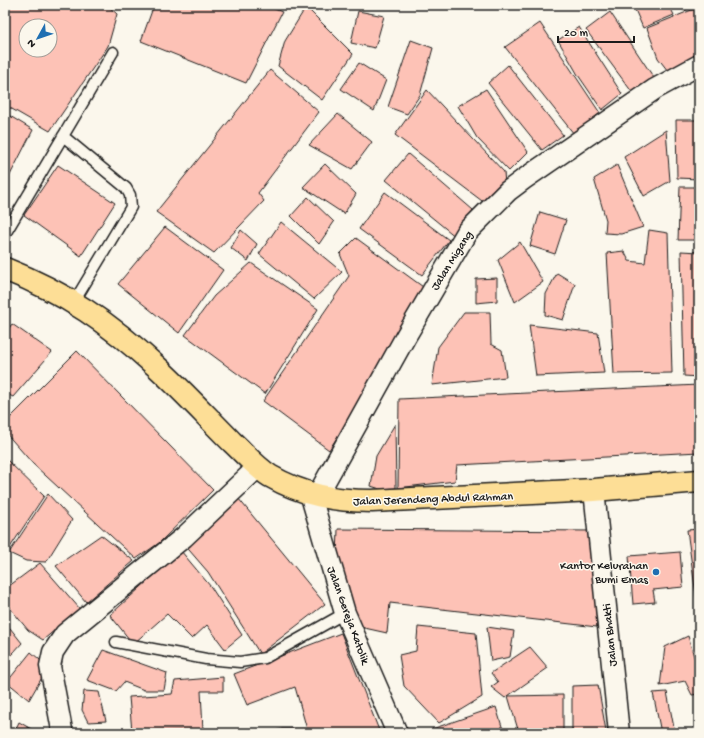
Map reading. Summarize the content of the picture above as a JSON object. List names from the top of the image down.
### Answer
{
  "streets": {
    "highway": ["Jalan Jerendeng Abdul Rahman"],
    "street": ["Jalan Migang", "Jalan Gereja Katolik", "Jalan Bhakti"]
  },
  "crossings": [
    ["Jalan Migang", "Jalan Jerendeng Abdul Rahman"],
    ["Jalan Migang", "Jalan Gereja Katolik"],
    ["Jalan Jerendeng Abdul Rahman", "Jalan Gereja Katolik"],
    ["Jalan Jerendeng Abdul Rahman", "Jalan Bhakti"]
  ],
  "places": ["Kantor Kelurahan Bumi Emas"],
  "scale_bar": "20 m",
  "north": "bottom left"
}
